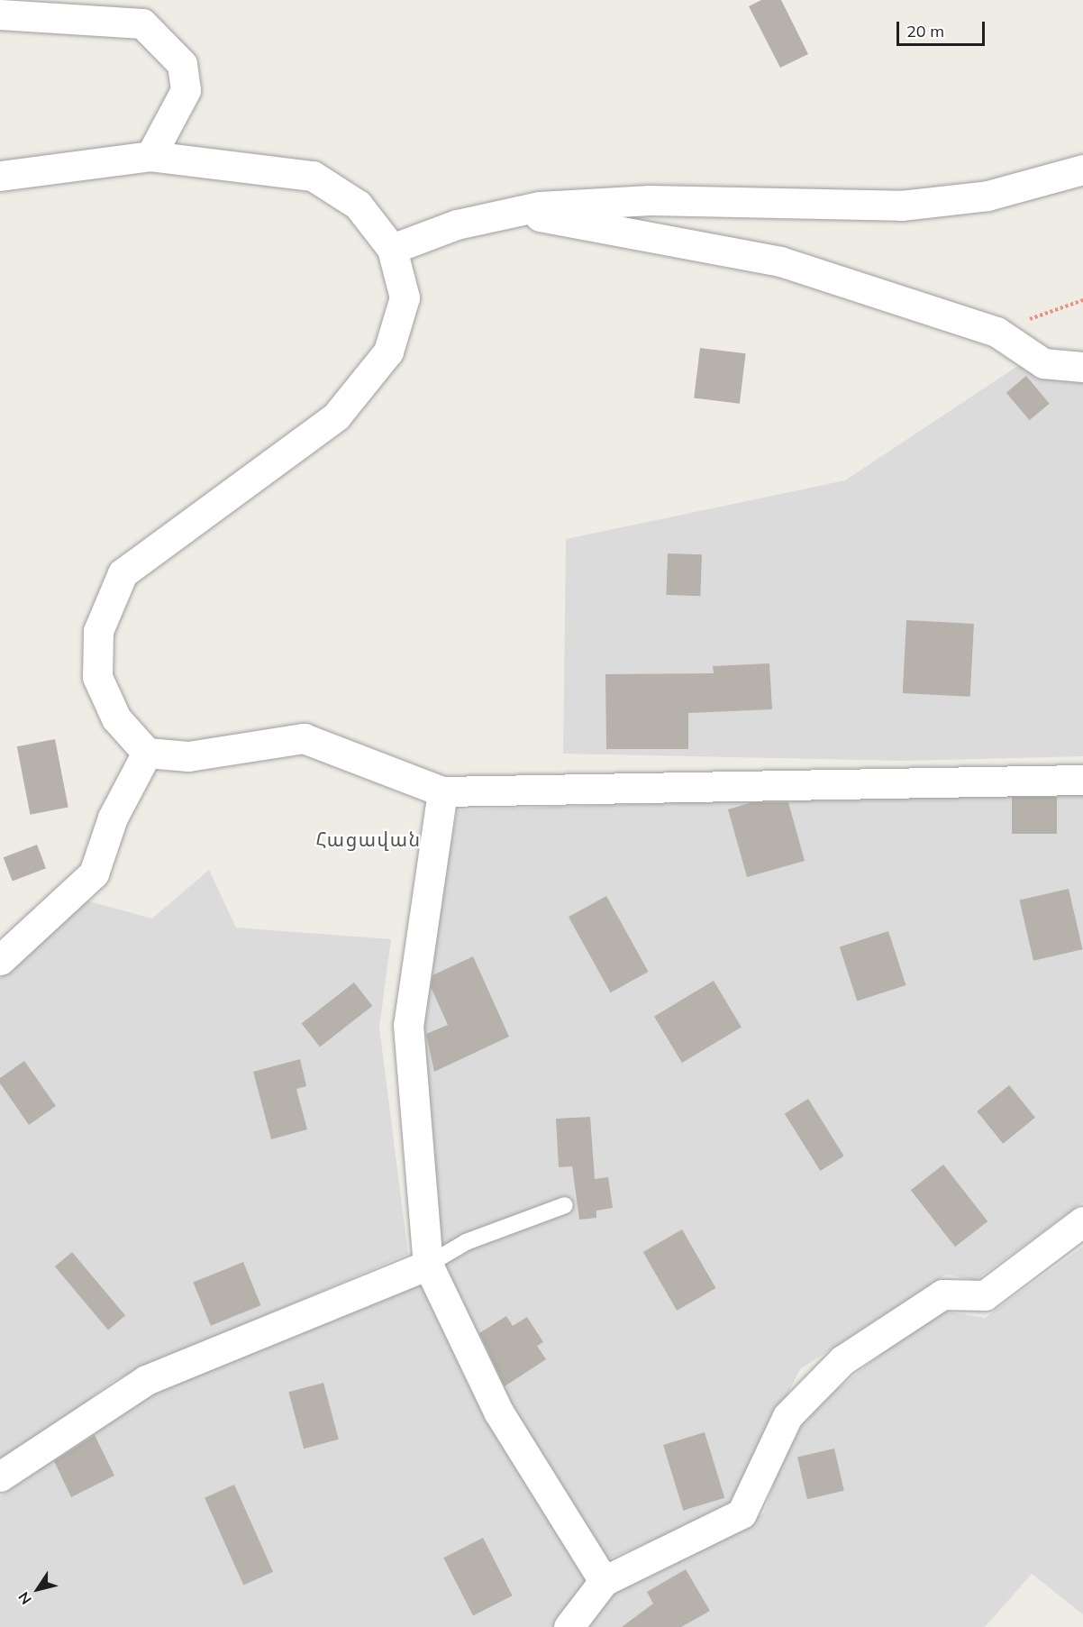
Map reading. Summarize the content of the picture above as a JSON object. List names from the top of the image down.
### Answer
{
  "districts": ["Հացավան"],
  "scale_bar": "20 m",
  "north": "bottom left"
}
